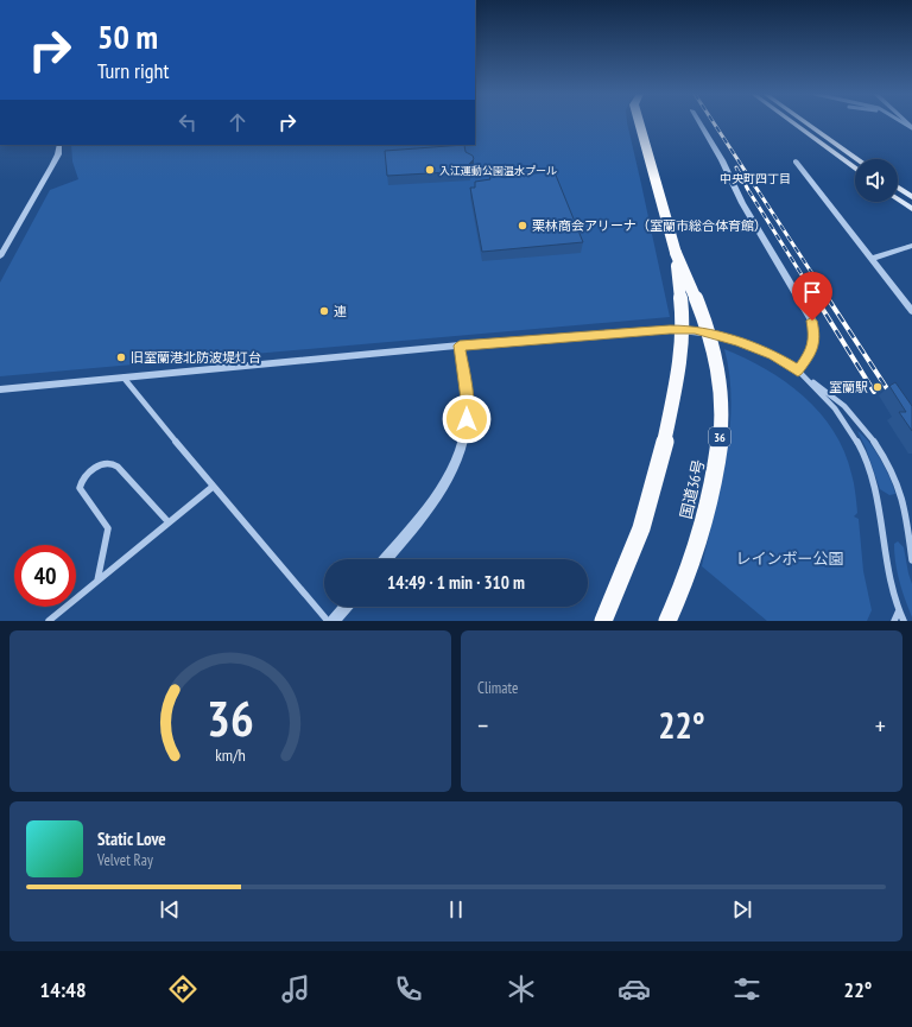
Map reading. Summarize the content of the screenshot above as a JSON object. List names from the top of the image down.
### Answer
{
  "streets": {
    "highway": ["36", "国道36号"]
  },
  "districts": ["中央町四丁目"],
  "parks": ["レインボー公園"],
  "places": [
    "入江運動公園温水プール",
    "栗林商会アリーナ（室蘭市総合体育館）",
    "連",
    "旧室蘭港北防波堤灯台",
    "室蘭駅"
  ],
  "page": {
    "turn": ["50 m", "Turn right"],
    "limit": "40",
    "trip": "14:49 · 1 min · 310 m",
    "tile": "Climate",
    "heat": ["−", "22°", "+"],
    "song": ["Static Love", "Velvet Ray"],
    "tabs": ["14:48", "22°"],
    "gauge": ["36", "km/h"]
  }
}
